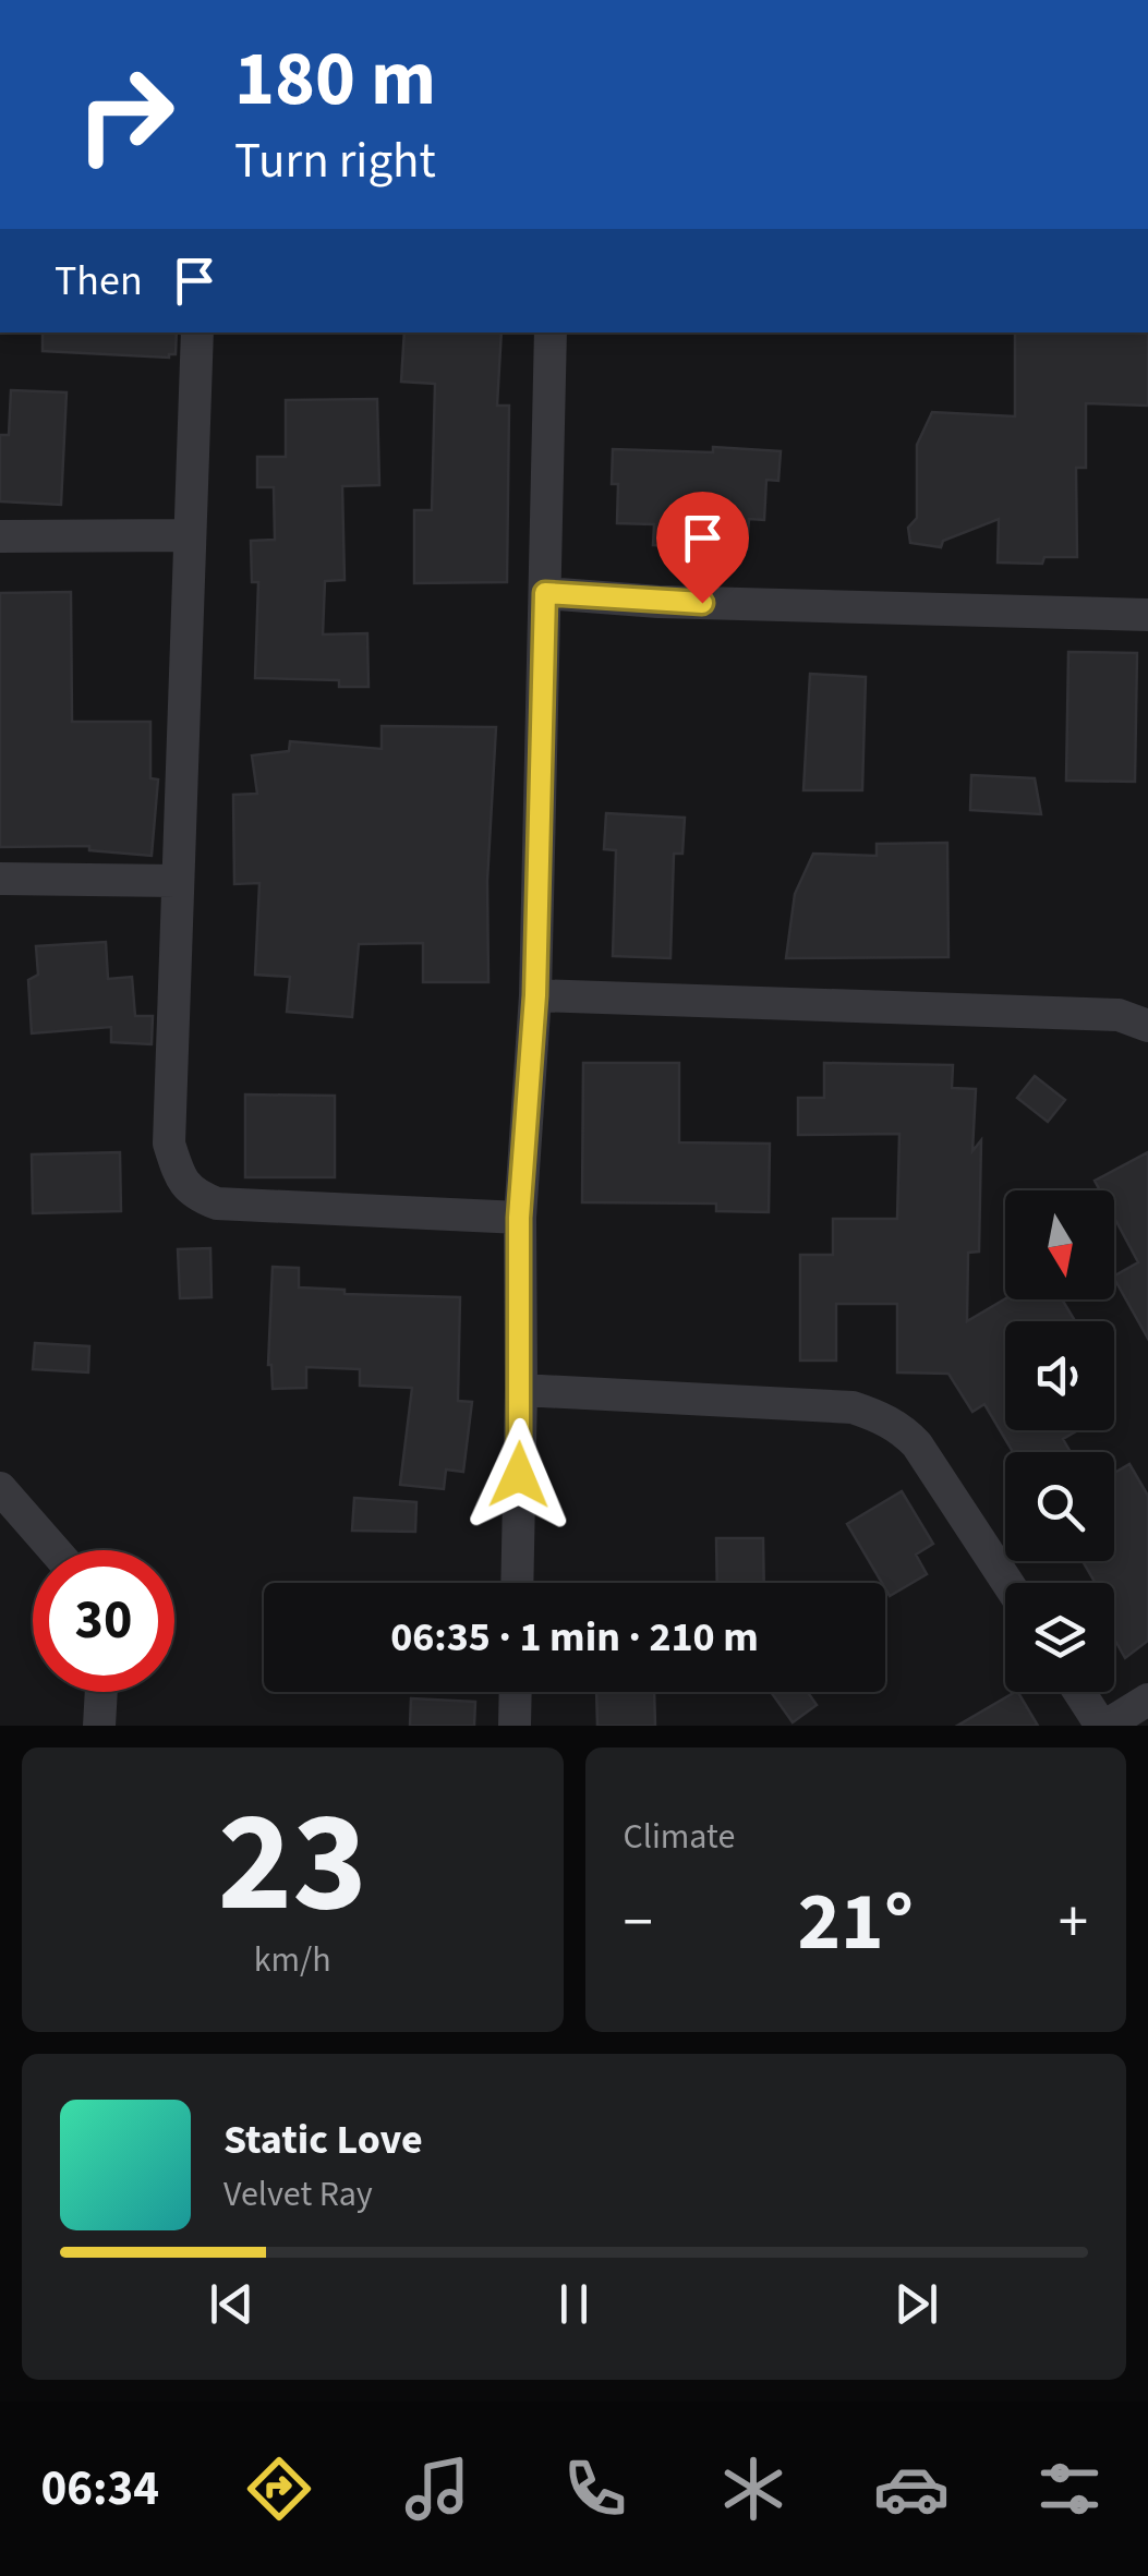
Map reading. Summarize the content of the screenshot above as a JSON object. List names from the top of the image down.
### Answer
{
  "north": "bottom",
  "page": {
    "turn": ["180 m", "Turn right"],
    "then": "Then",
    "limit": "30",
    "trip": "06:35 · 1 min · 210 m",
    "tile": [
      ["23", "km/h"],
      "Climate"
    ],
    "heat": ["−", "21°", "+"],
    "song": ["Static Love", "Velvet Ray"],
    "tabs": "06:34"
  }
}
